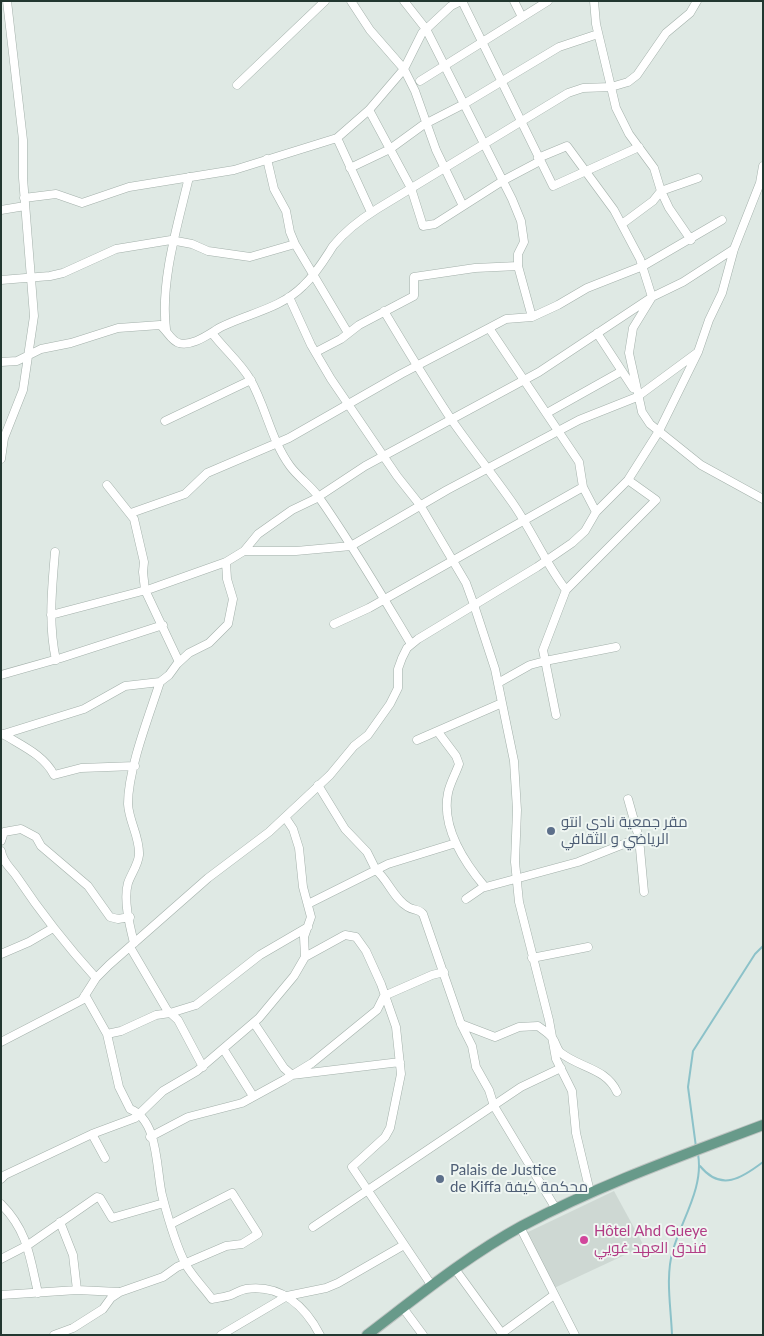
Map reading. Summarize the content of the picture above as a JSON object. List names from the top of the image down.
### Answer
{
  "places": ["مقر جمعية نادي انتو الرياضي و الثقافي", "Palais de Justice de Kiffa محكمة كيفة", "Hôtel Ahd Gueye فندق العهد غويي"]
}
